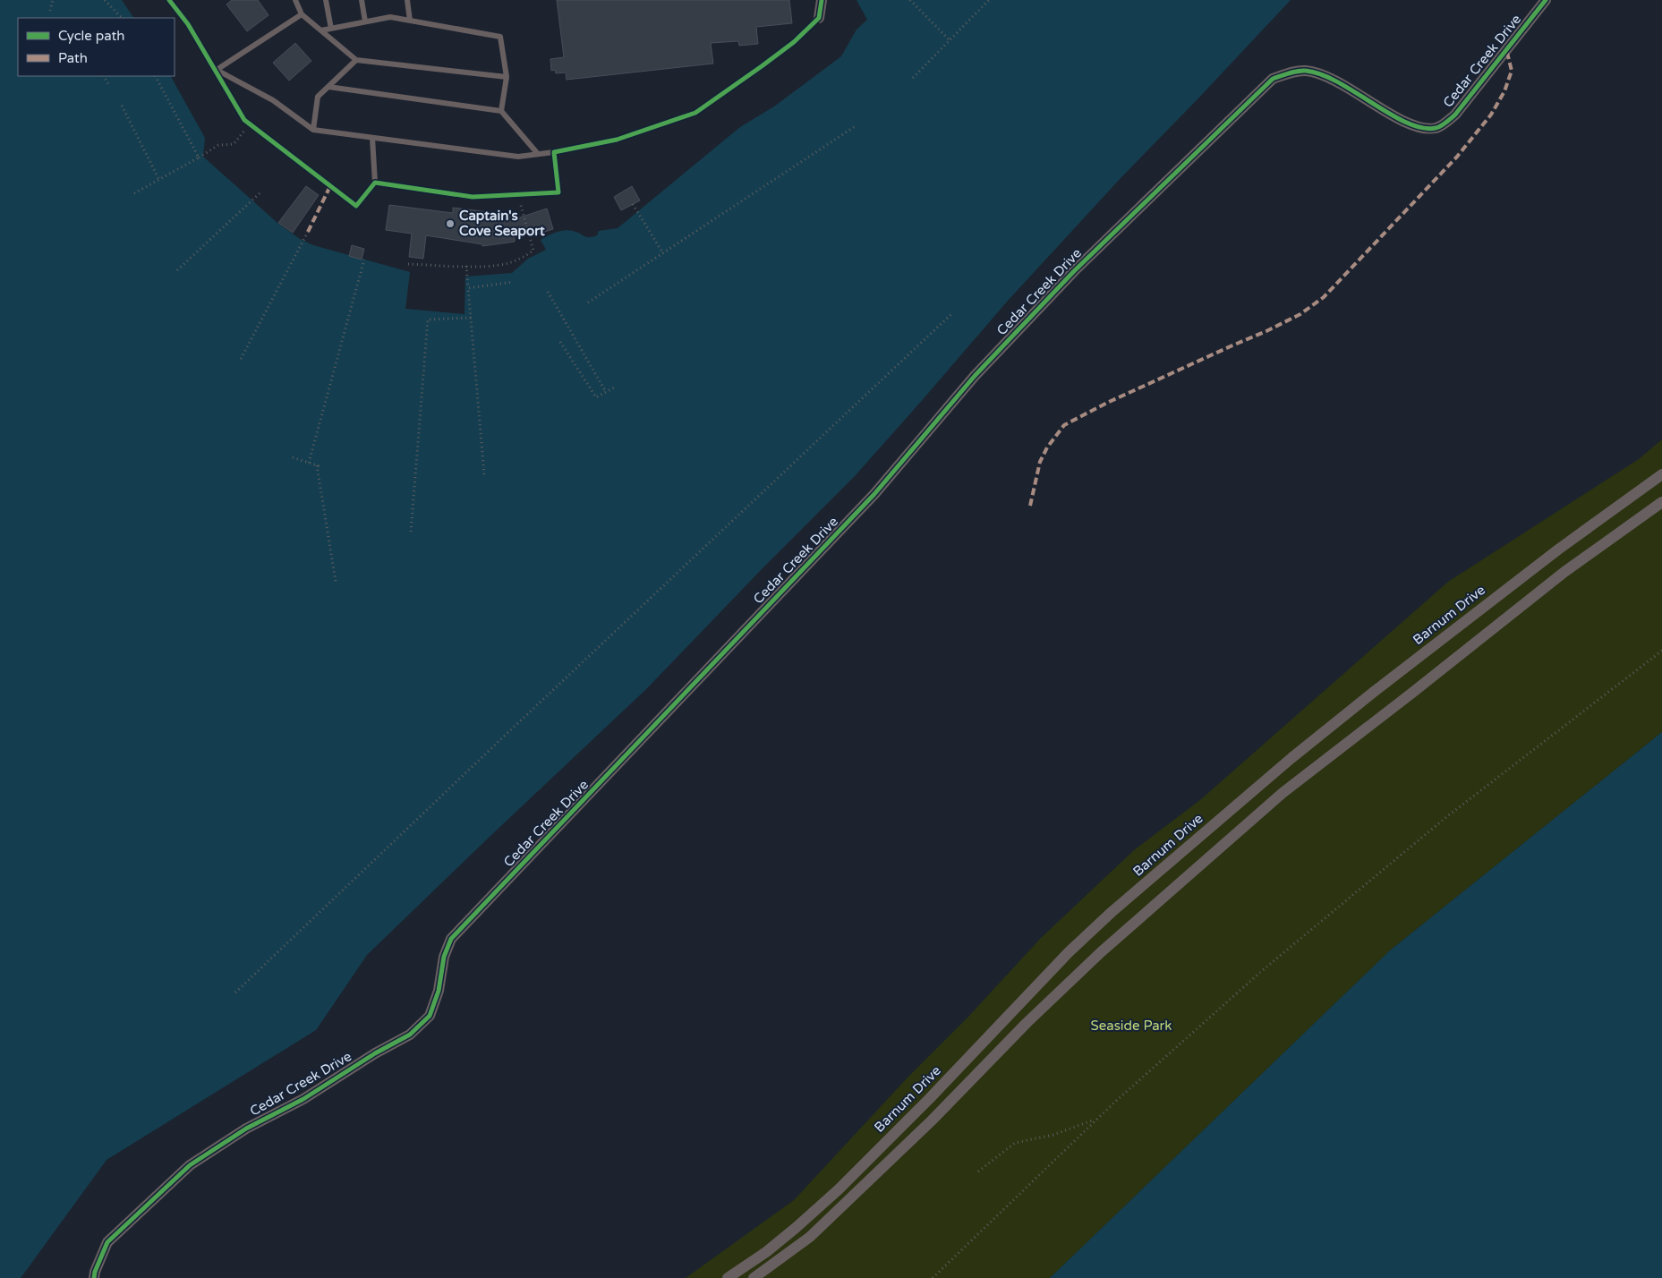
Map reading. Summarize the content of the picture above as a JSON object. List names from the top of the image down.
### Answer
{
  "streets": {
    "street": ["Cedar Creek Drive", "Barnum Drive"]
  },
  "parks": ["Seaside Park"],
  "places": ["Captain's Cove Seaport"],
  "legend": ["Cycle path", "Path"]
}
